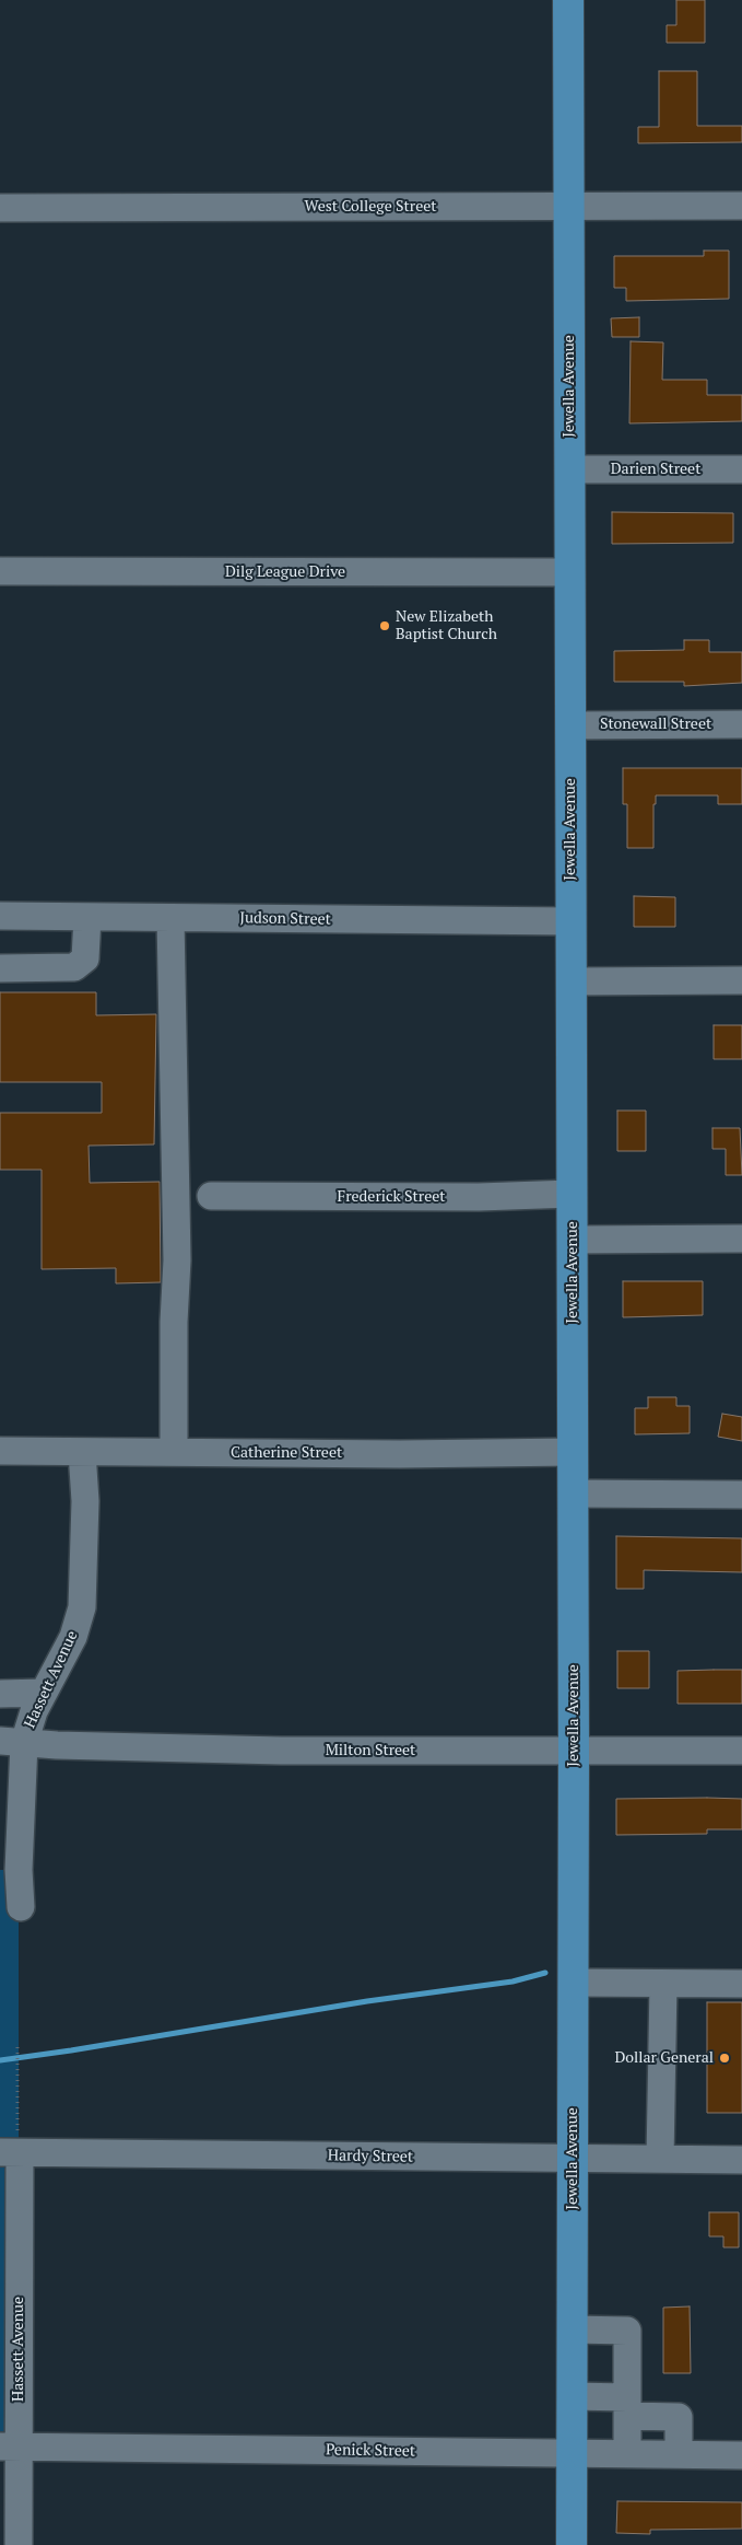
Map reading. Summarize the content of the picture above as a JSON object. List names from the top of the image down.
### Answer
{
  "streets": {
    "main road": ["Jewella Avenue"],
    "street": [
      "West College Street",
      "Darien Street",
      "Dilg League Drive",
      "Stonewall Street",
      "Judson Street",
      "Frederick Street",
      "Catherine Street",
      "Hassett Avenue",
      "Milton Street",
      "Hardy Street",
      "Penick Street"
    ]
  },
  "crossings": [
    ["West College Street", "Jewella Avenue"],
    ["Jewella Avenue", "Darien Street"],
    ["Jewella Avenue", "Dilg League Drive"],
    ["Jewella Avenue", "Stonewall Street"],
    ["Jewella Avenue", "Judson Street"],
    ["Jewella Avenue", "Frederick Street"],
    ["Jewella Avenue", "Catherine Street"],
    ["Jewella Avenue", "Milton Street"],
    ["Jewella Avenue", "Hardy Street"],
    ["Jewella Avenue", "Penick Street"],
    ["Catherine Street", "Hassett Avenue"],
    ["Hassett Avenue", "Milton Street"],
    ["Hassett Avenue", "Hardy Street"],
    ["Hassett Avenue", "Penick Street"]
  ],
  "places": ["New Elizabeth Baptist Church", "Dollar General"]
}
